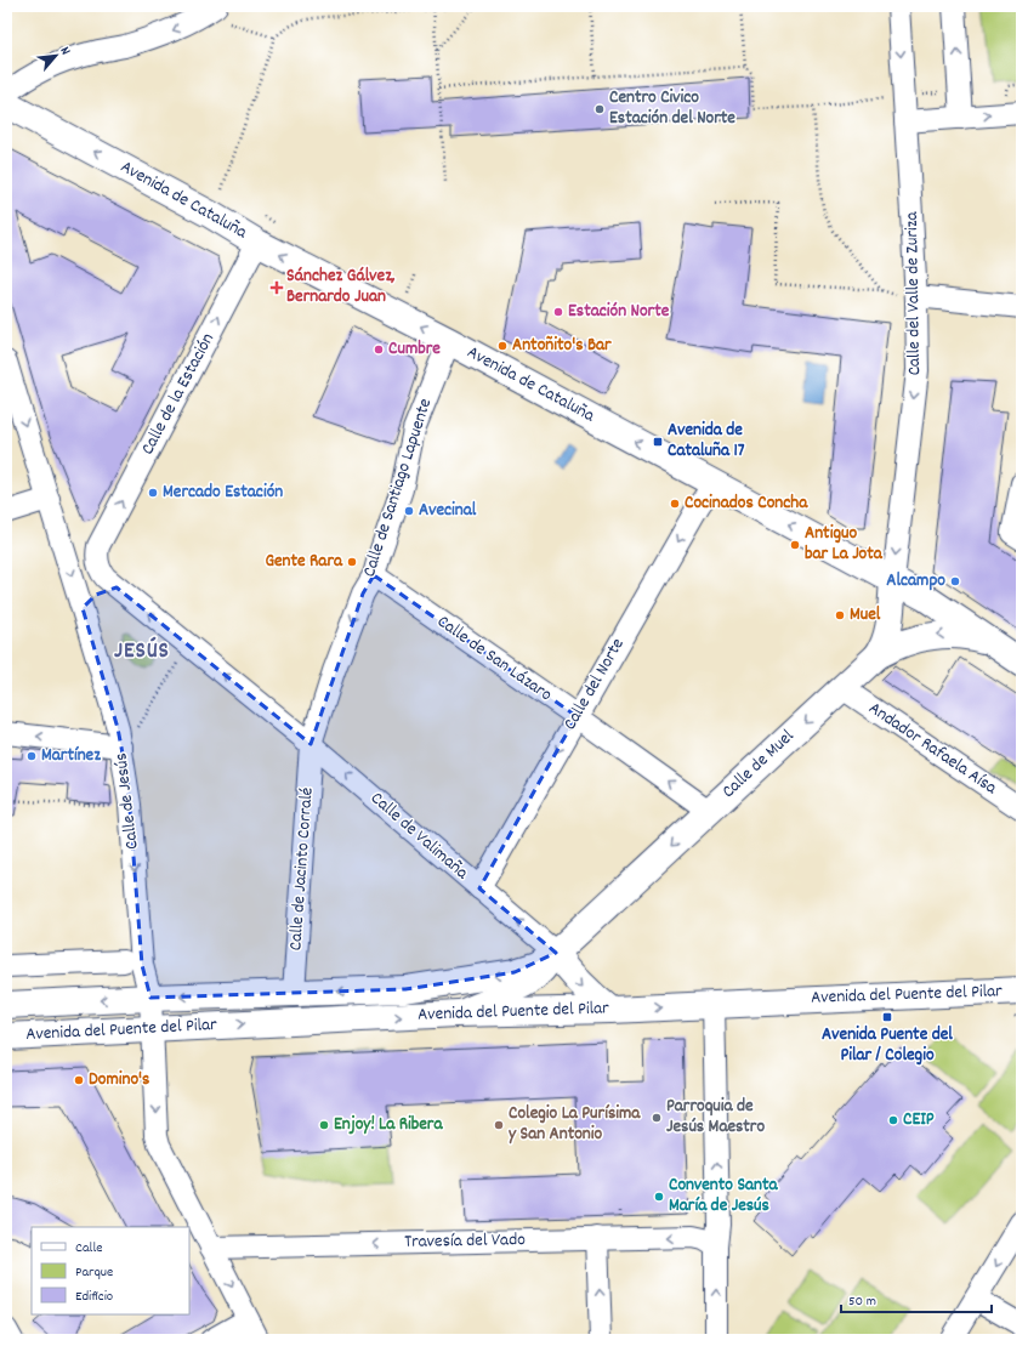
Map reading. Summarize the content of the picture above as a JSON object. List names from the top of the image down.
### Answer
{
  "streets": {
    "main road": ["Avenida de Cataluña", "Calle de Muel", "Avenida del Puente del Pilar"],
    "street": [
      "Calle del Valle de Zuriza",
      "Calle de la Estación",
      "Calle de Santiago Lapuente",
      "Calle de San Lázaro",
      "Calle del Norte",
      "Andador Rafaela Aísa",
      "Calle de Jesús",
      "Calle de Valimaña",
      "Calle de Jacinto Corralé",
      "Travesía del Vado"
    ]
  },
  "crossings": [
    ["Avenida de Cataluña", "Calle del Valle de Zuriza"],
    ["Avenida de Cataluña", "Calle de la Estación"],
    ["Avenida de Cataluña", "Calle de Santiago Lapuente"],
    ["Avenida de Cataluña", "Calle del Norte"],
    ["Avenida de Cataluña", "Calle de Muel"],
    ["Calle de Santiago Lapuente", "Calle de San Lázaro"],
    ["Calle de Santiago Lapuente", "Calle de Valimaña"],
    ["Calle de Santiago Lapuente", "Calle de Jacinto Corralé"],
    ["Calle de San Lázaro", "Calle del Norte"],
    ["Calle de San Lázaro", "Calle de Muel"],
    ["Calle del Norte", "Calle de Valimaña"],
    ["Andador Rafaela Aísa", "Calle de Muel"],
    ["Calle de Muel", "Calle de Valimaña"],
    ["Calle de Muel", "Avenida del Puente del Pilar"],
    ["Calle de Jesús", "Calle de Valimaña"],
    ["Calle de Jesús", "Avenida del Puente del Pilar"],
    ["Calle de Jesús", "Travesía del Vado"],
    ["Calle de Valimaña", "Calle de Jacinto Corralé"],
    ["Calle de Valimaña", "Avenida del Puente del Pilar"],
    ["Calle de Jacinto Corralé", "Avenida del Puente del Pilar"]
  ],
  "one_way": [
    "Avenida de Cataluña",
    "Calle del Valle de Zuriza",
    "Calle de la Estación",
    "Calle de Santiago Lapuente",
    "Calle de San Lázaro",
    "Calle del Norte",
    "Calle de Muel",
    "Calle de Jesús",
    "Calle de Valimaña",
    "Travesía del Vado"
  ],
  "districts": ["JESÚS"],
  "places": {
    "other": [
      "Centro Civico Estación del Norte",
      "Estación Norte",
      "Antoñito's Bar",
      "Cumbre",
      "Mercado Estación",
      "Cocinados Concha",
      "Avecinal",
      "Antiguo bar La Jota",
      "Gente Rara",
      "Alcampo",
      "Muel",
      "Martínez",
      "Domino's",
      "Parroquia de Jesús Maestro",
      "CEIP",
      "Enjoy! La Ribera",
      "Colegio La Purísima y San Antonio",
      "Convento Santa María de Jesús"
    ],
    "health": ["Sánchez Gálvez, Bernardo Juan"],
    "transit": ["Avenida de Cataluña 17", "Avenida Puente del Pilar / Colegio"]
  },
  "legend": ["Calle", "Parque", "Edificio"],
  "scale_bar": "50 m",
  "north": "top right"
}
